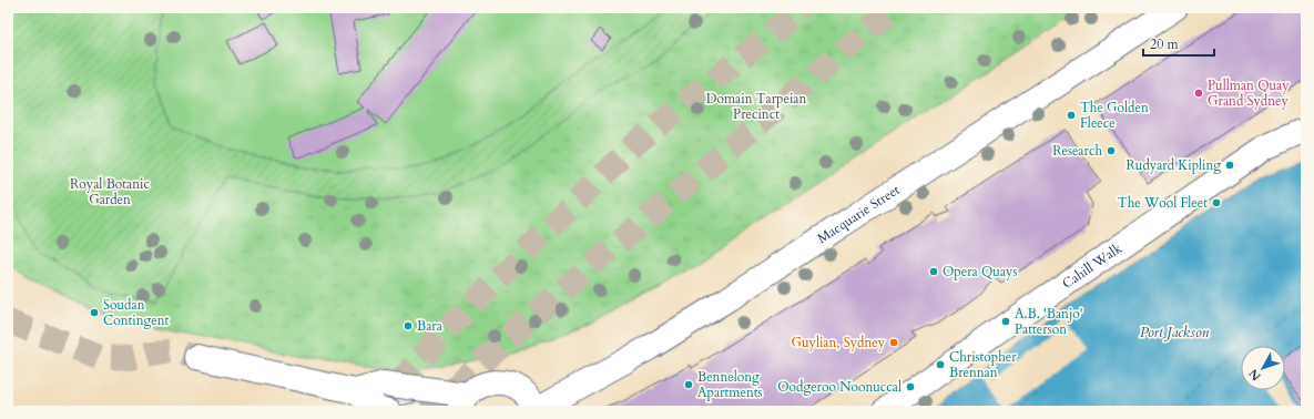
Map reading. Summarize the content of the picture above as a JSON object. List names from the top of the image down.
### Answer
{
  "streets": {
    "street": ["Macquarie Street", "Cahill Walk"]
  },
  "water": ["Port Jackson"],
  "parks": ["Domain Tarpeian Precinct", "Royal Botanic Garden"],
  "places": [
    "Pullman Quay Grand Sydney",
    "The Golden Fleece",
    "Research",
    "Rudyard Kipling",
    "The Wool Fleet",
    "Opera Quays",
    "Soudan Contingent",
    "A.B. 'Banjo' Patterson",
    "Bara",
    "Guylian, Sydney",
    "Christopher Brennan",
    "Bennelong Apartments",
    "Oodgeroo Noonuccal"
  ],
  "scale_bar": "20 m",
  "north": "bottom left"
}
